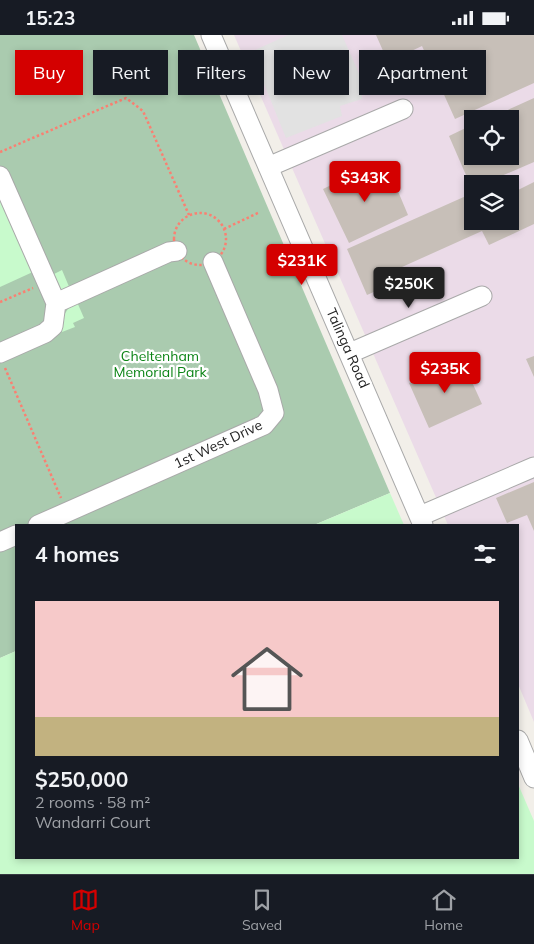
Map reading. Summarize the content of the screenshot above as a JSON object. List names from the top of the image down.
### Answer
{
  "streets": {
    "street": ["Talinga Road", "1st West Drive"]
  },
  "parks": ["Cheltenham Memorial Park"],
  "page": {
    "status": "15:23",
    "chip": [
      "Buy",
      "Rent",
      "Filters",
      "New",
      "Apartment"
    ],
    "price": [
      "$343K",
      "$231K",
      "$250K",
      "$235K"
    ],
    "heading": "4 homes",
    "list": [
      {
        "name": "$250,000",
        "note": "2 rooms · 58 m² · Wandarri Court"
      }
    ],
    "tabs": ["Map", "Saved", "Home"]
  }
}
